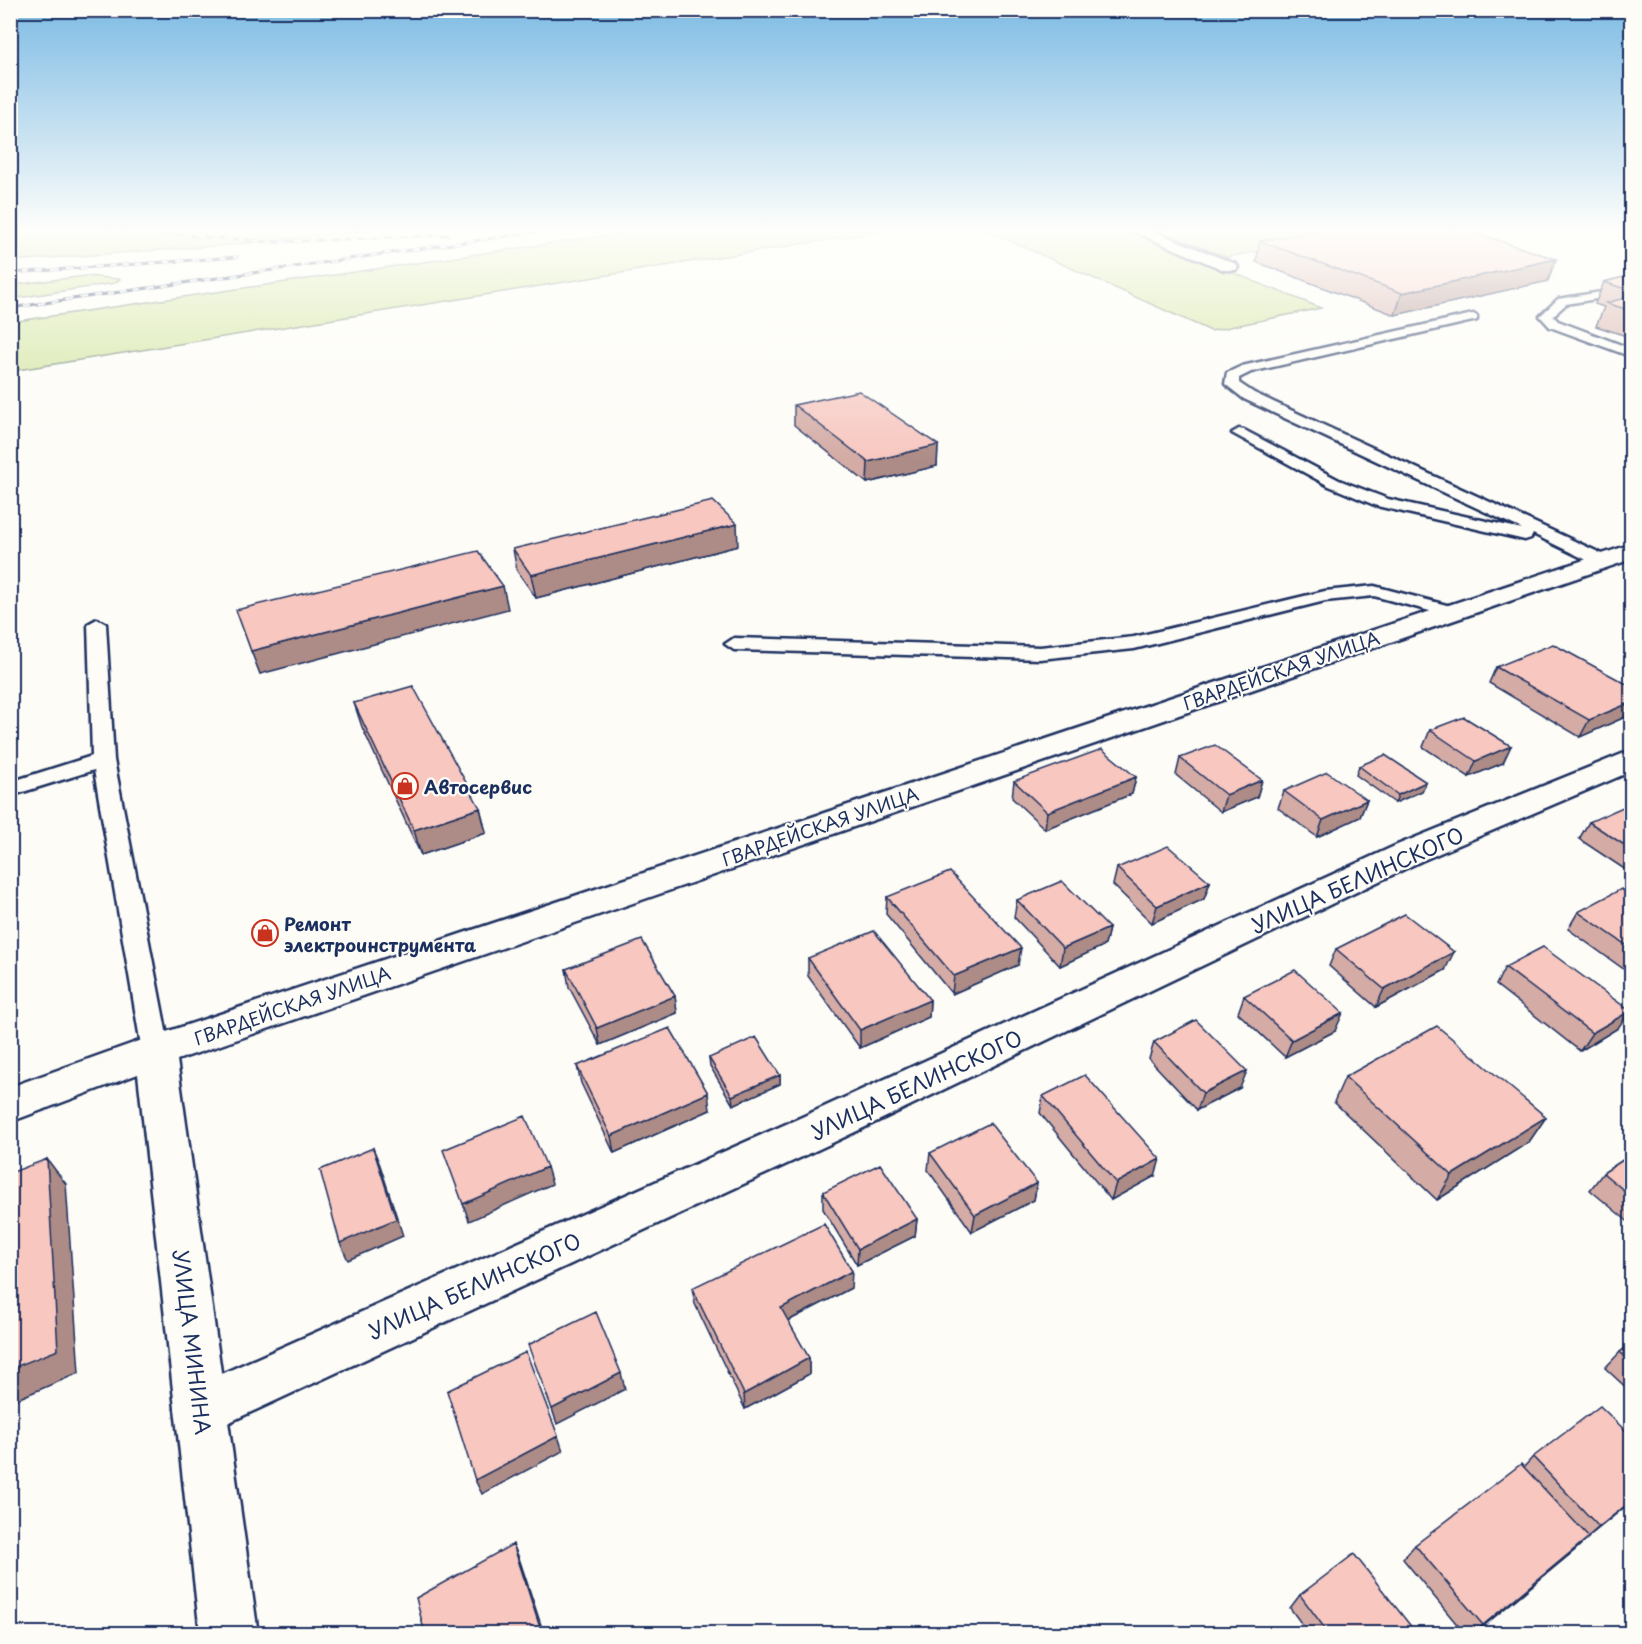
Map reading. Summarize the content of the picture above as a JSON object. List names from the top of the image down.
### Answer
{
  "streets": {
    "street": ["ГВАРДЕЙСКАЯ УЛИЦА", "УЛИЦА БЕЛИНСКОГО", "УЛИЦА МИНИНА"]
  },
  "crossings": [
    ["ГВАРДЕЙСКАЯ УЛИЦА", "УЛИЦА МИНИНА"],
    ["УЛИЦА БЕЛИНСКОГО", "УЛИЦА МИНИНА"]
  ],
  "places": {
    "shop": ["Автосервис", "Ремонт электроинструмента"]
  }
}
